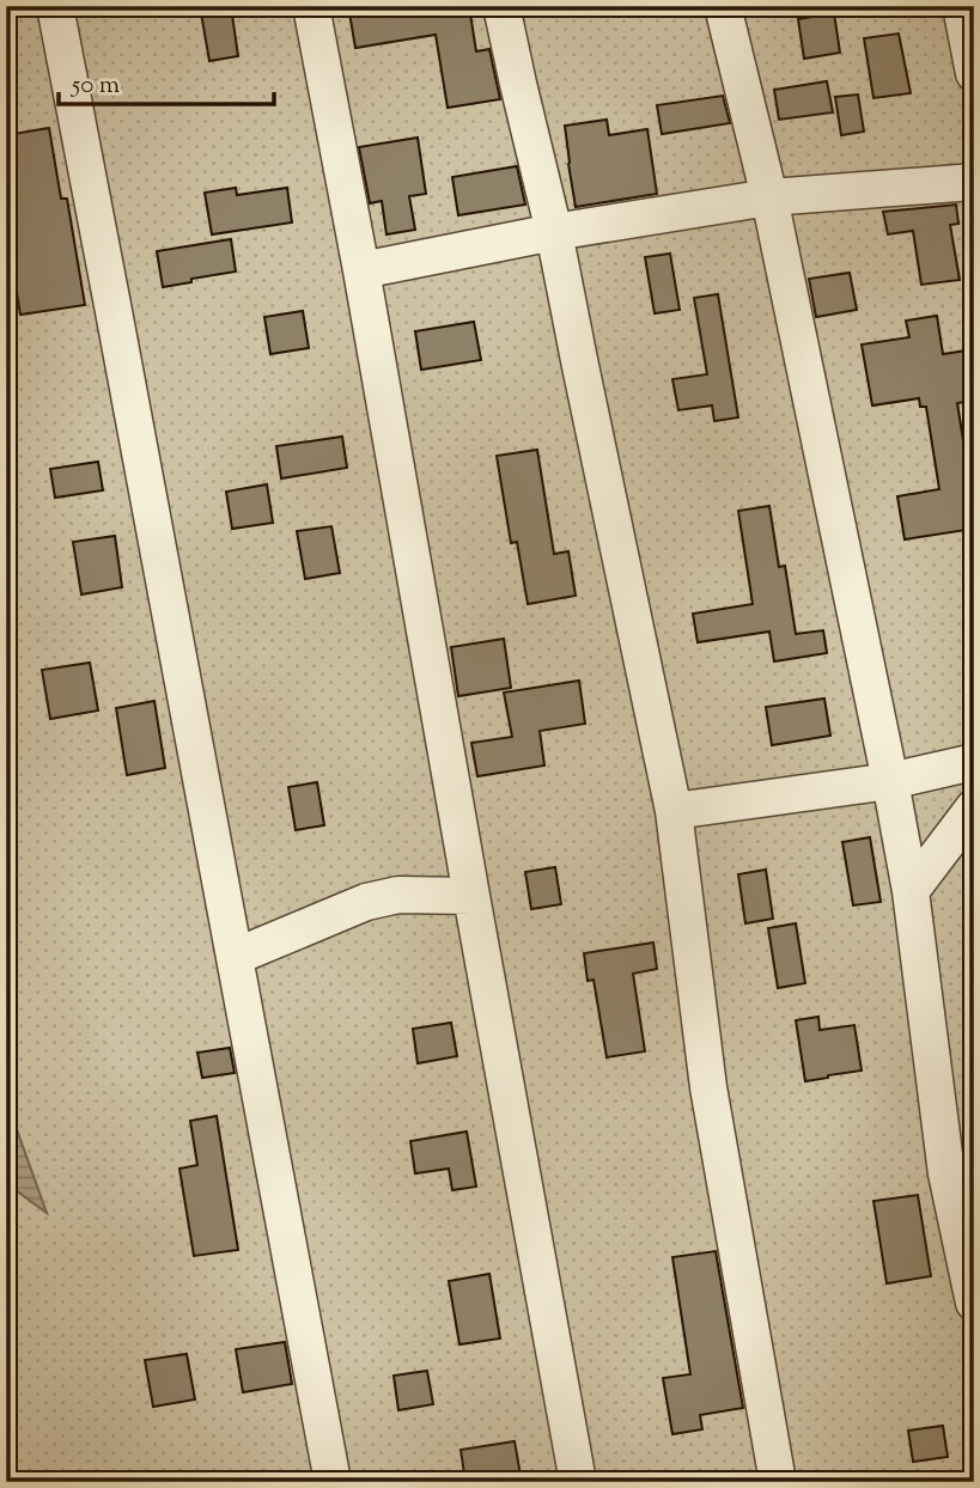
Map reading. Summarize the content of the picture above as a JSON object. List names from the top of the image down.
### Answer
{
  "scale_bar": "50 m"
}
